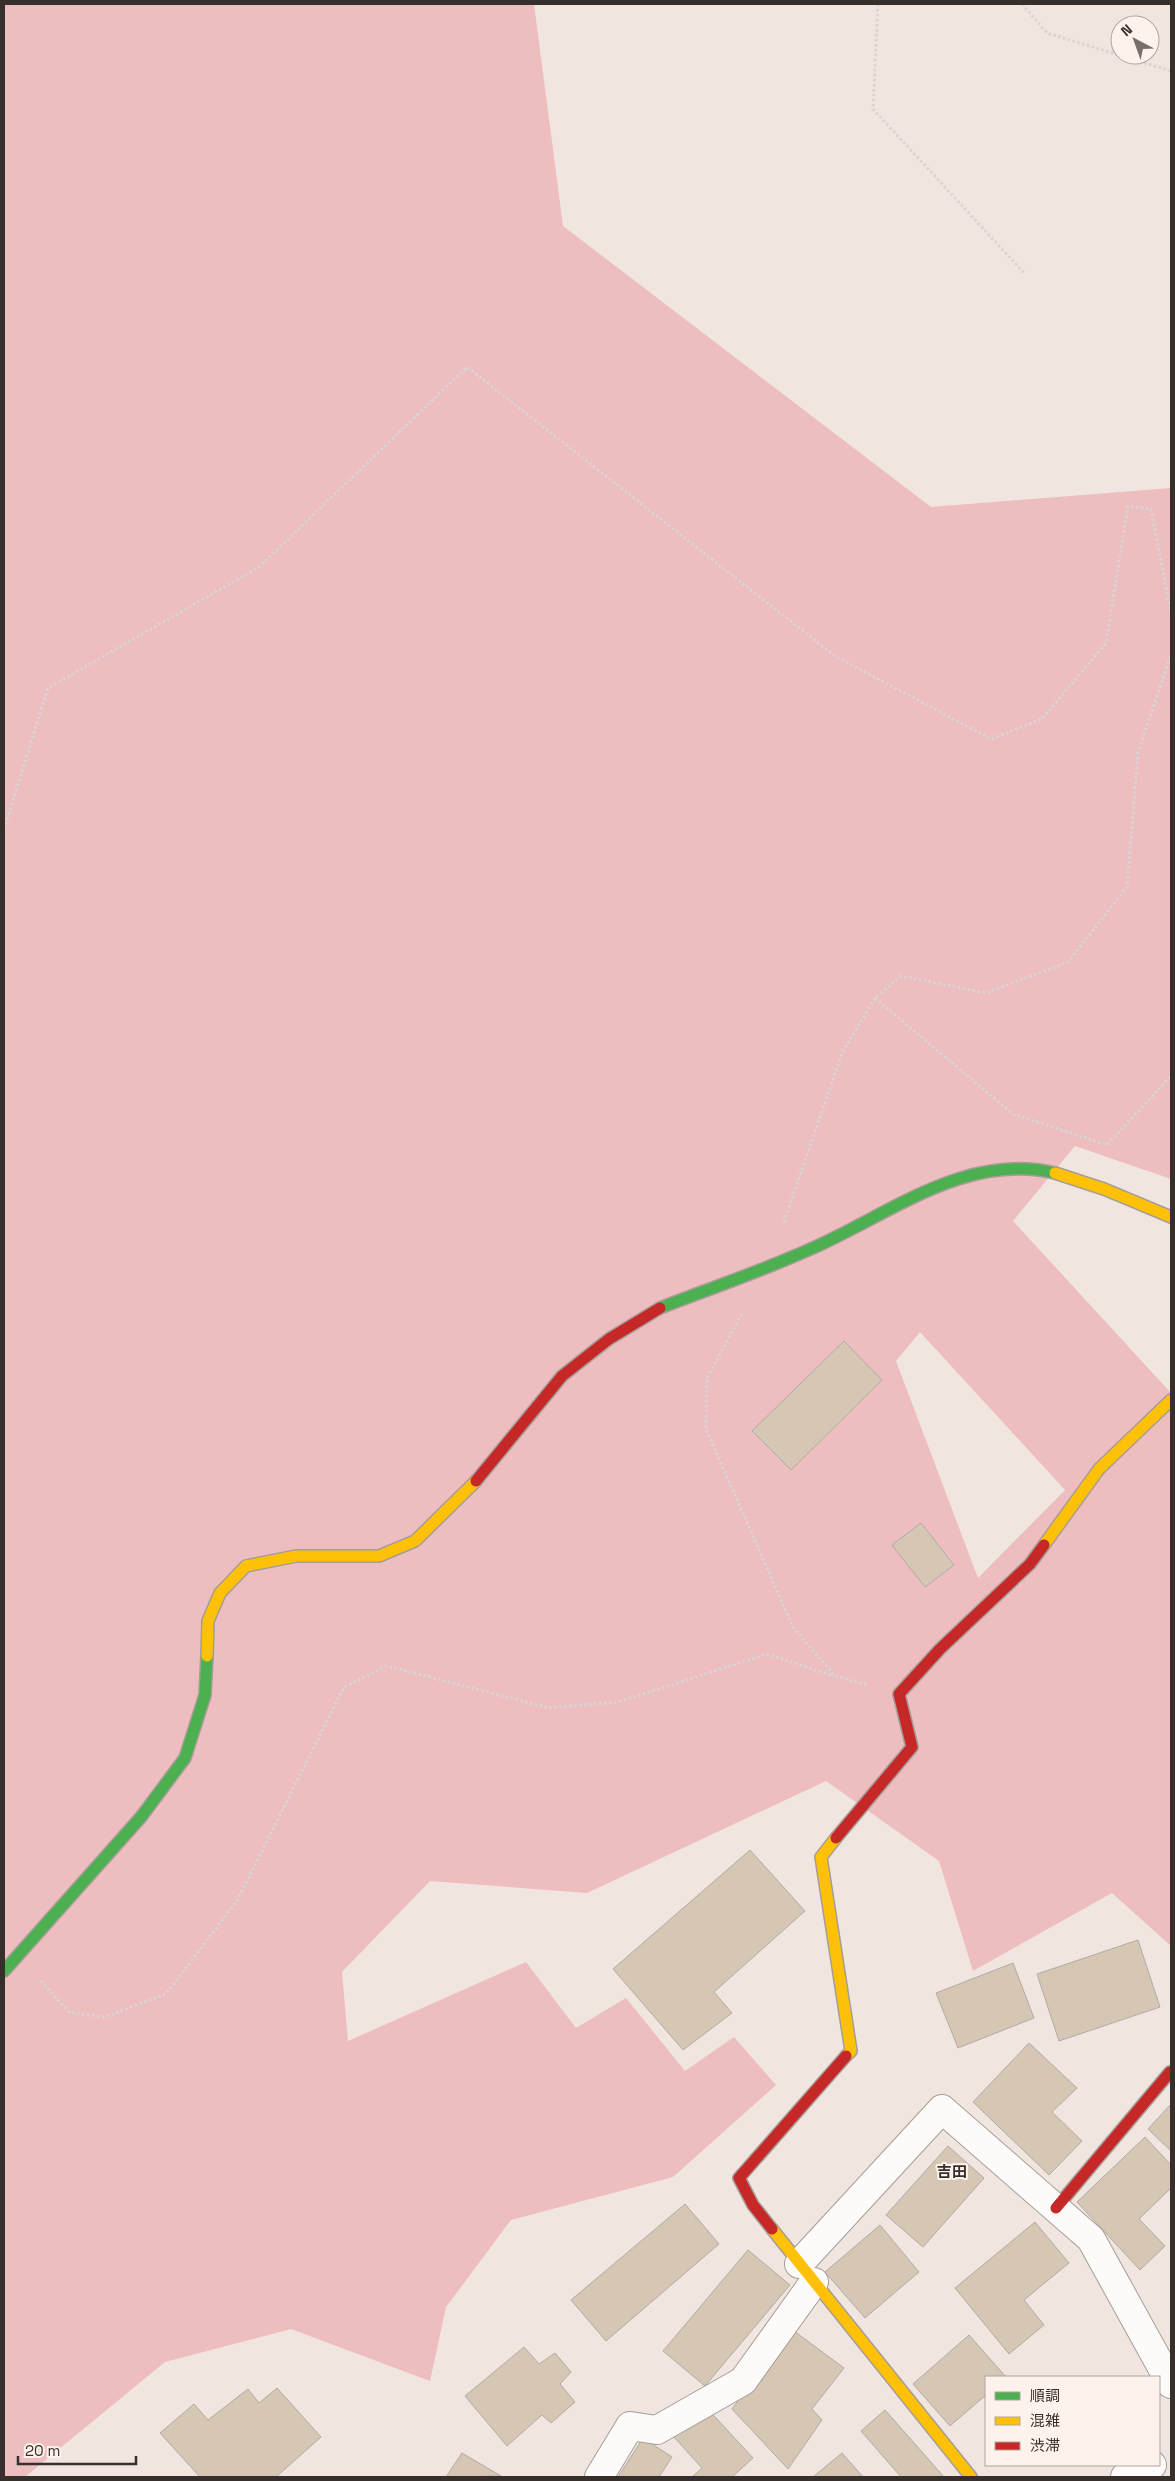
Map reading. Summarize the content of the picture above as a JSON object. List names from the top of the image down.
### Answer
{
  "districts": ["吉田"],
  "legend": ["順調", "混雑", "渋滞"],
  "scale_bar": "20 m",
  "north": "top left"
}
